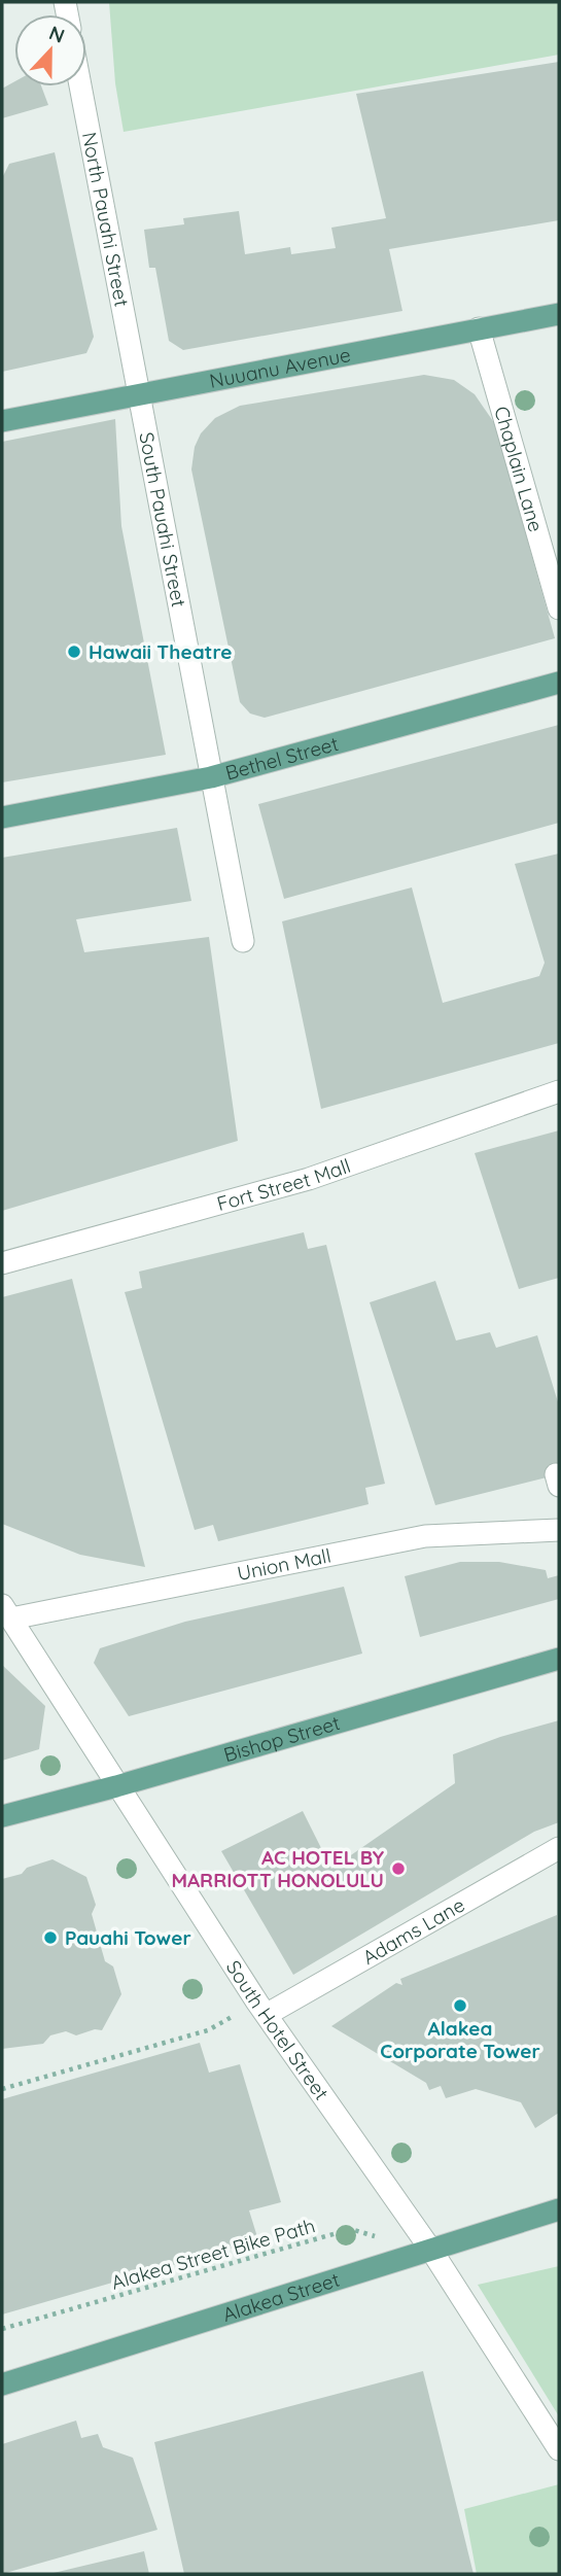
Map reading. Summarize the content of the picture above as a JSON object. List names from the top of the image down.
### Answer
{
  "streets": {
    "main road": [
      "Nuuanu Avenue",
      "Bethel Street",
      "Bishop Street",
      "Alakea Street"
    ],
    "street": [
      "North Pauahi Street",
      "Chaplain Lane",
      "South Pauahi Street",
      "Fort Street Mall",
      "Union Mall",
      "Adams Lane",
      "South Hotel Street"
    ],
    "path": ["Alakea Street Bike Path"]
  },
  "crossings": [
    ["North Pauahi Street", "Nuuanu Avenue"],
    ["North Pauahi Street", "South Pauahi Street"],
    ["Nuuanu Avenue", "Chaplain Lane"],
    ["Nuuanu Avenue", "South Pauahi Street"],
    ["South Pauahi Street", "Bethel Street"],
    ["Union Mall", "South Hotel Street"],
    ["Bishop Street", "South Hotel Street"],
    ["Adams Lane", "South Hotel Street"],
    ["South Hotel Street", "Alakea Street"]
  ],
  "places": [
    "Hawaii Theatre",
    "AC HOTEL BY MARRIOTT HONOLULU",
    "Pauahi Tower",
    "Alakea Corporate Tower"
  ],
  "north": "top"
}
